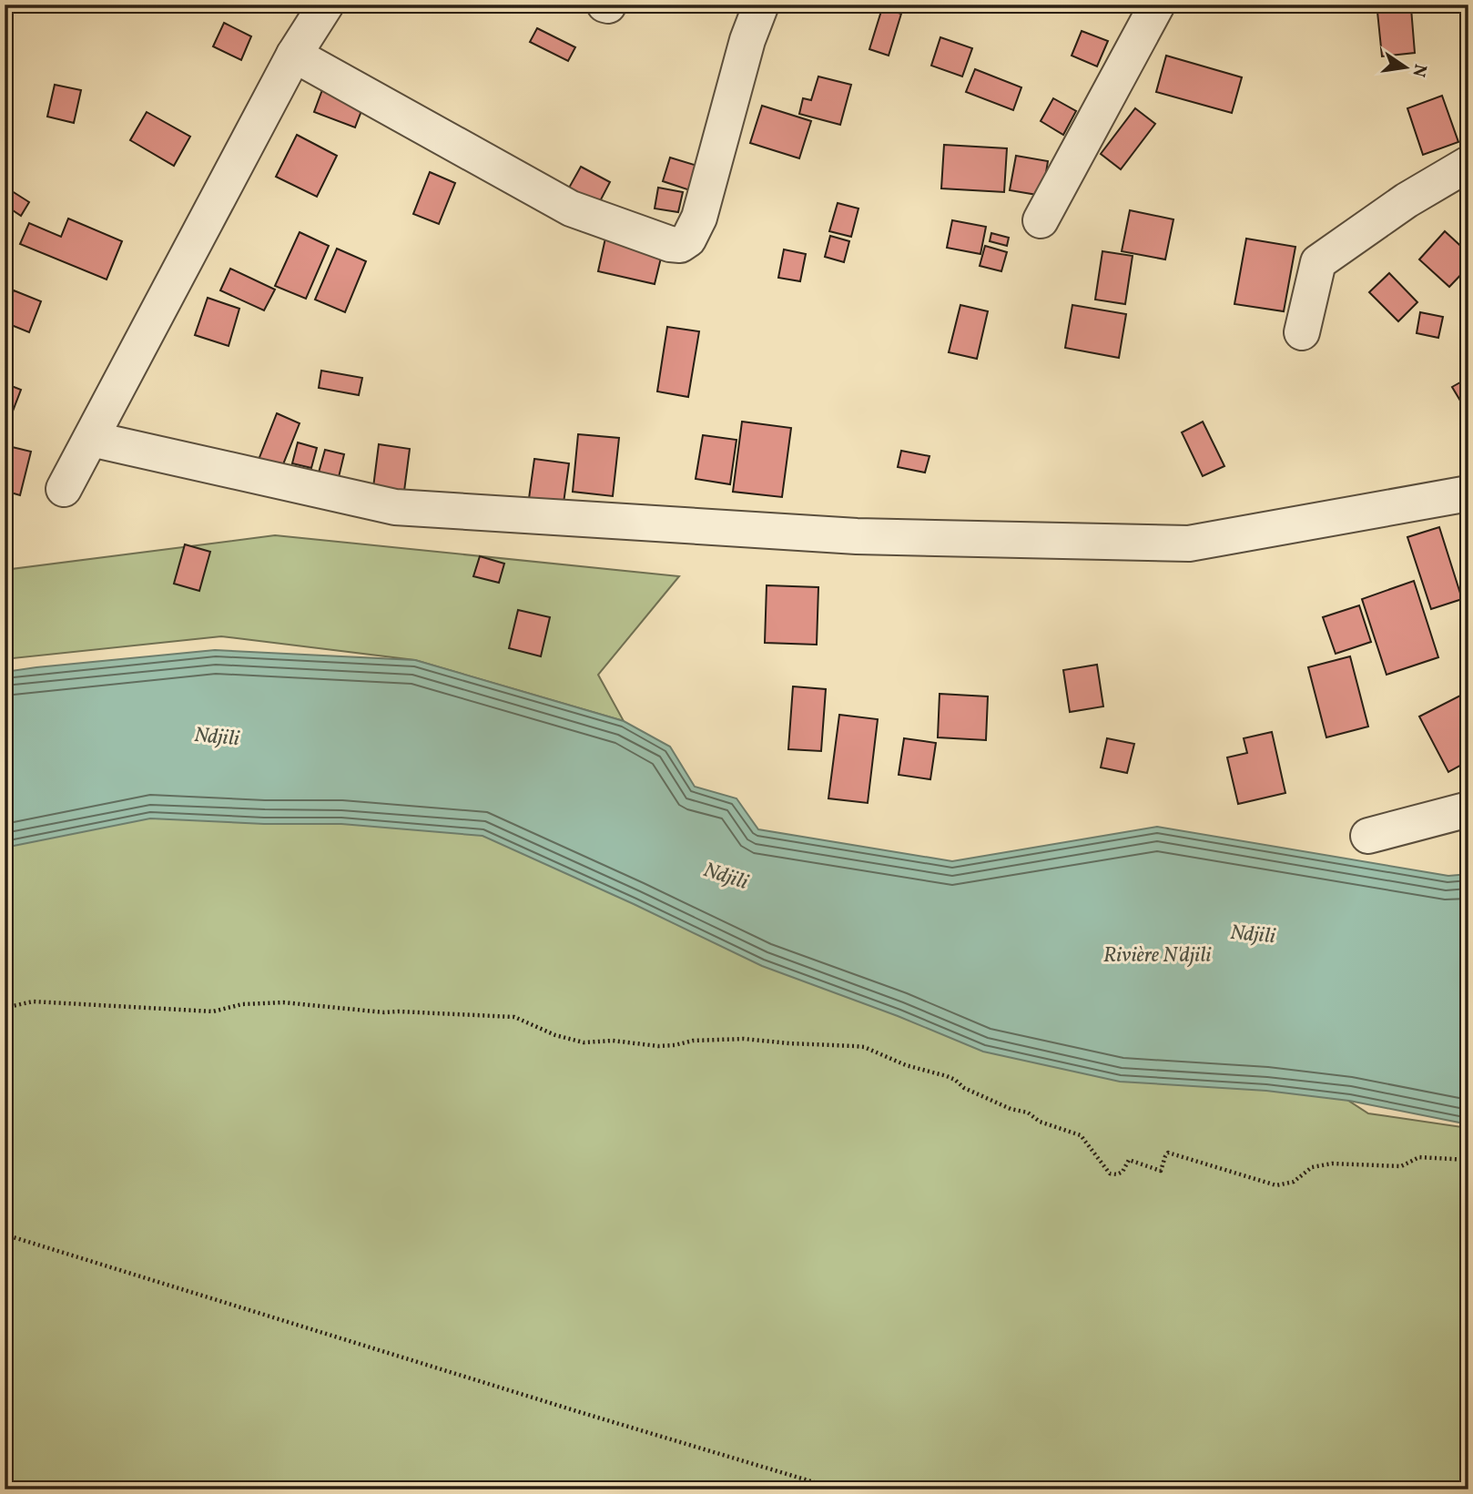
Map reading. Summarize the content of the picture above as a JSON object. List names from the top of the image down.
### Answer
{
  "water": ["Ndjili", "Rivière N'djili"],
  "north": "right"
}
